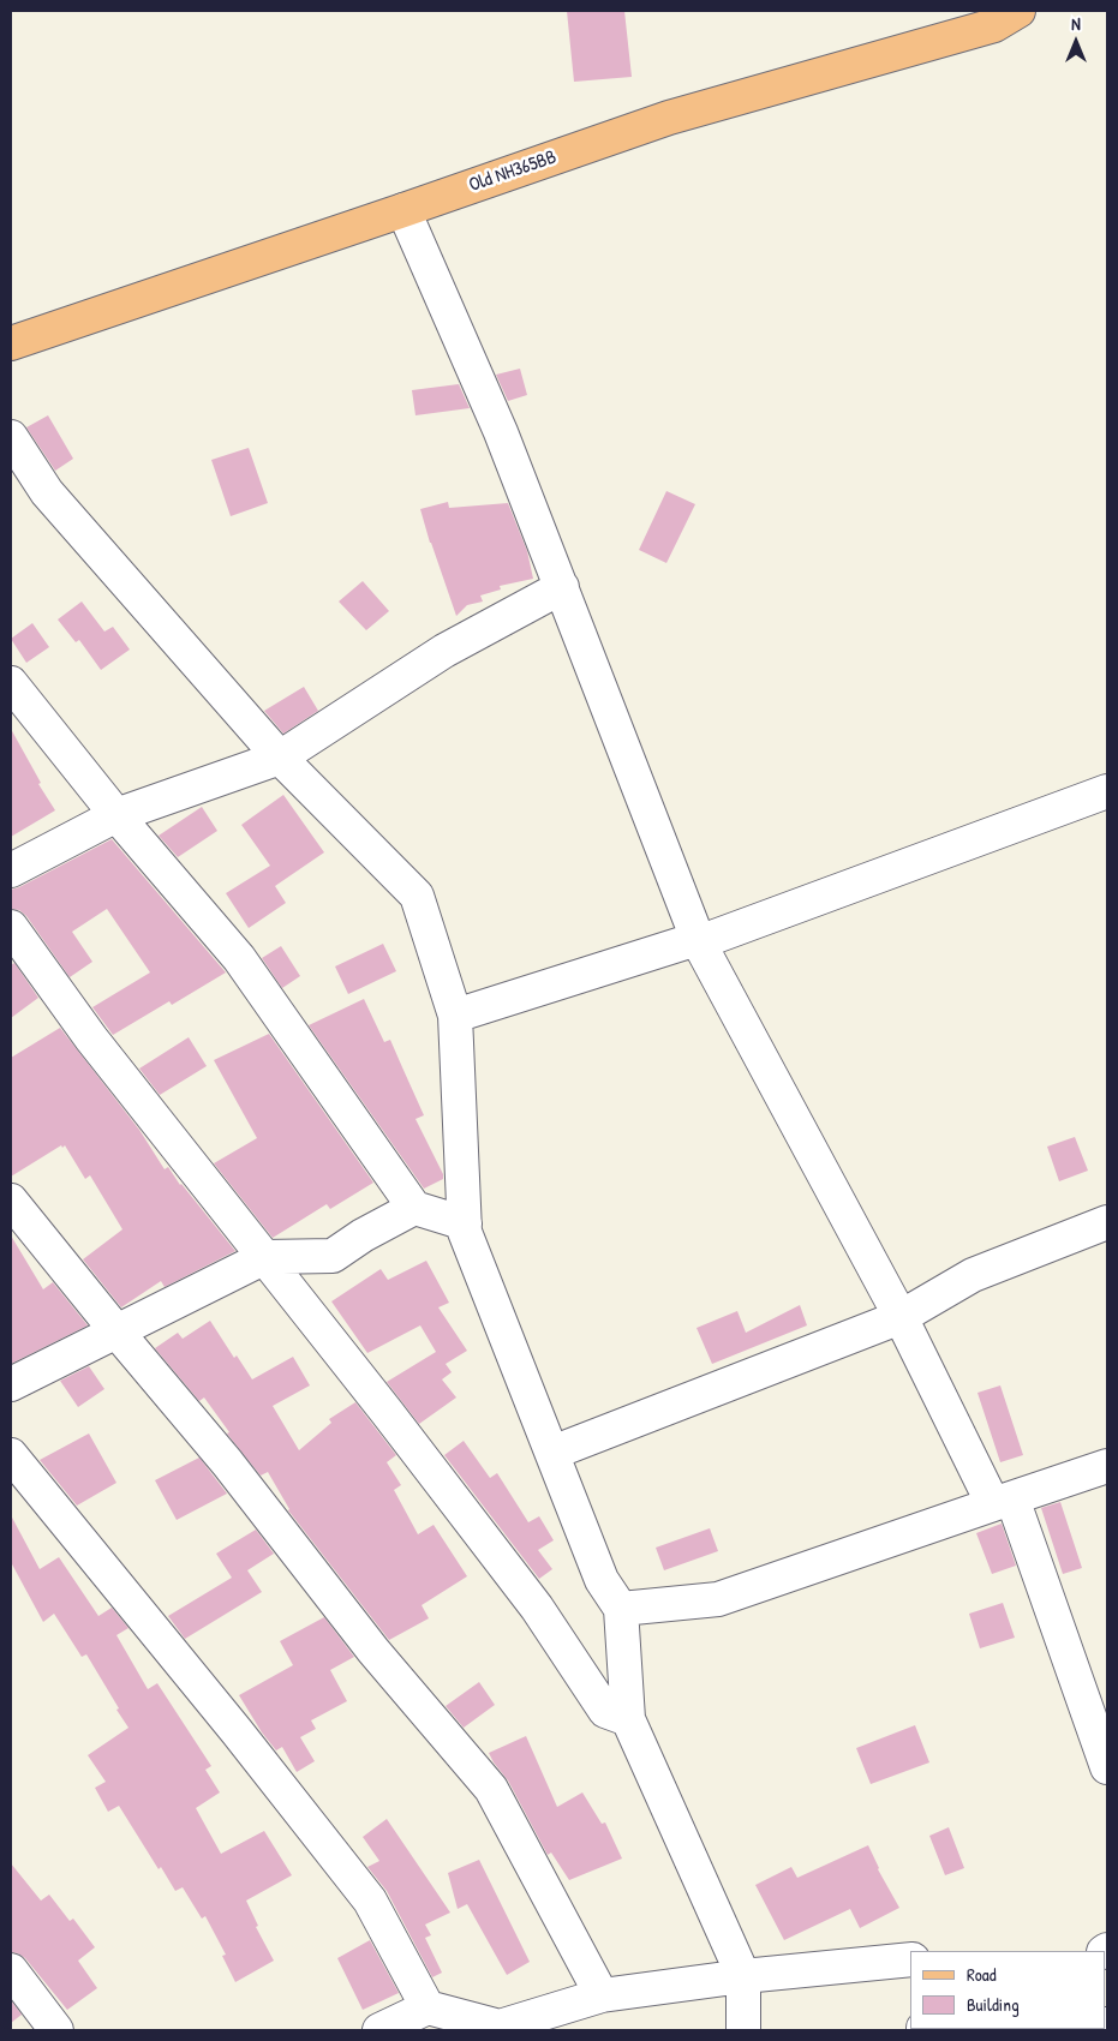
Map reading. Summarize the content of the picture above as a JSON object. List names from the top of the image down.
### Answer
{
  "streets": {
    "main road": ["Old NH365BB"]
  },
  "legend": ["Road", "Building"],
  "north": "top"
}
